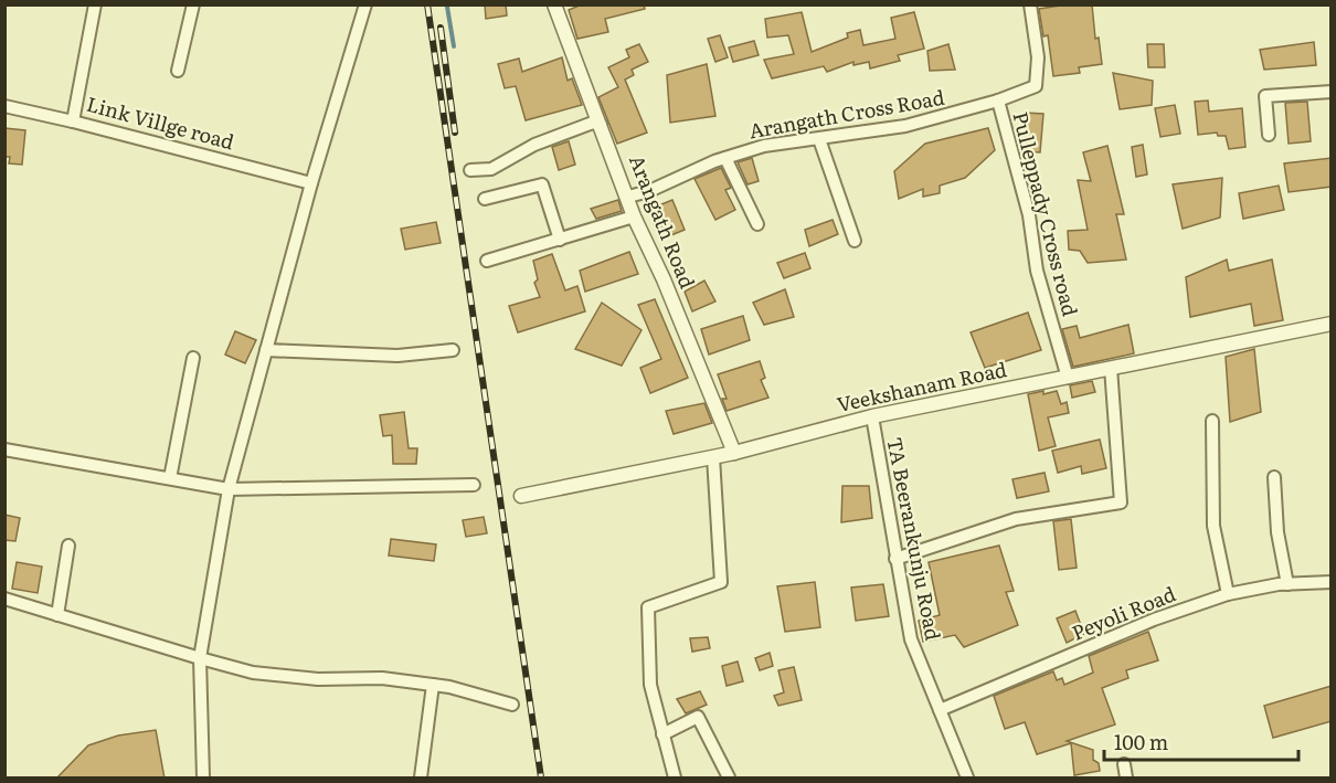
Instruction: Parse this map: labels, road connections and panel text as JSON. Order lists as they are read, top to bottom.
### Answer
{
  "streets": {
    "street": [
      "Arangath Cross Road",
      "Link Villge road",
      "Pulleppady Cross road",
      "Arangath Road",
      "Veekshanam Road",
      "TA Beerankunju Road",
      "Peyoli Road"
    ]
  },
  "crossings": [
    ["Arangath Cross Road", "Pulleppady Cross road"],
    ["Arangath Cross Road", "Arangath Road"],
    ["Pulleppady Cross road", "Veekshanam Road"],
    ["Arangath Road", "Veekshanam Road"],
    ["Veekshanam Road", "TA Beerankunju Road"],
    ["TA Beerankunju Road", "Peyoli Road"]
  ],
  "scale_bar": "100 m"
}
